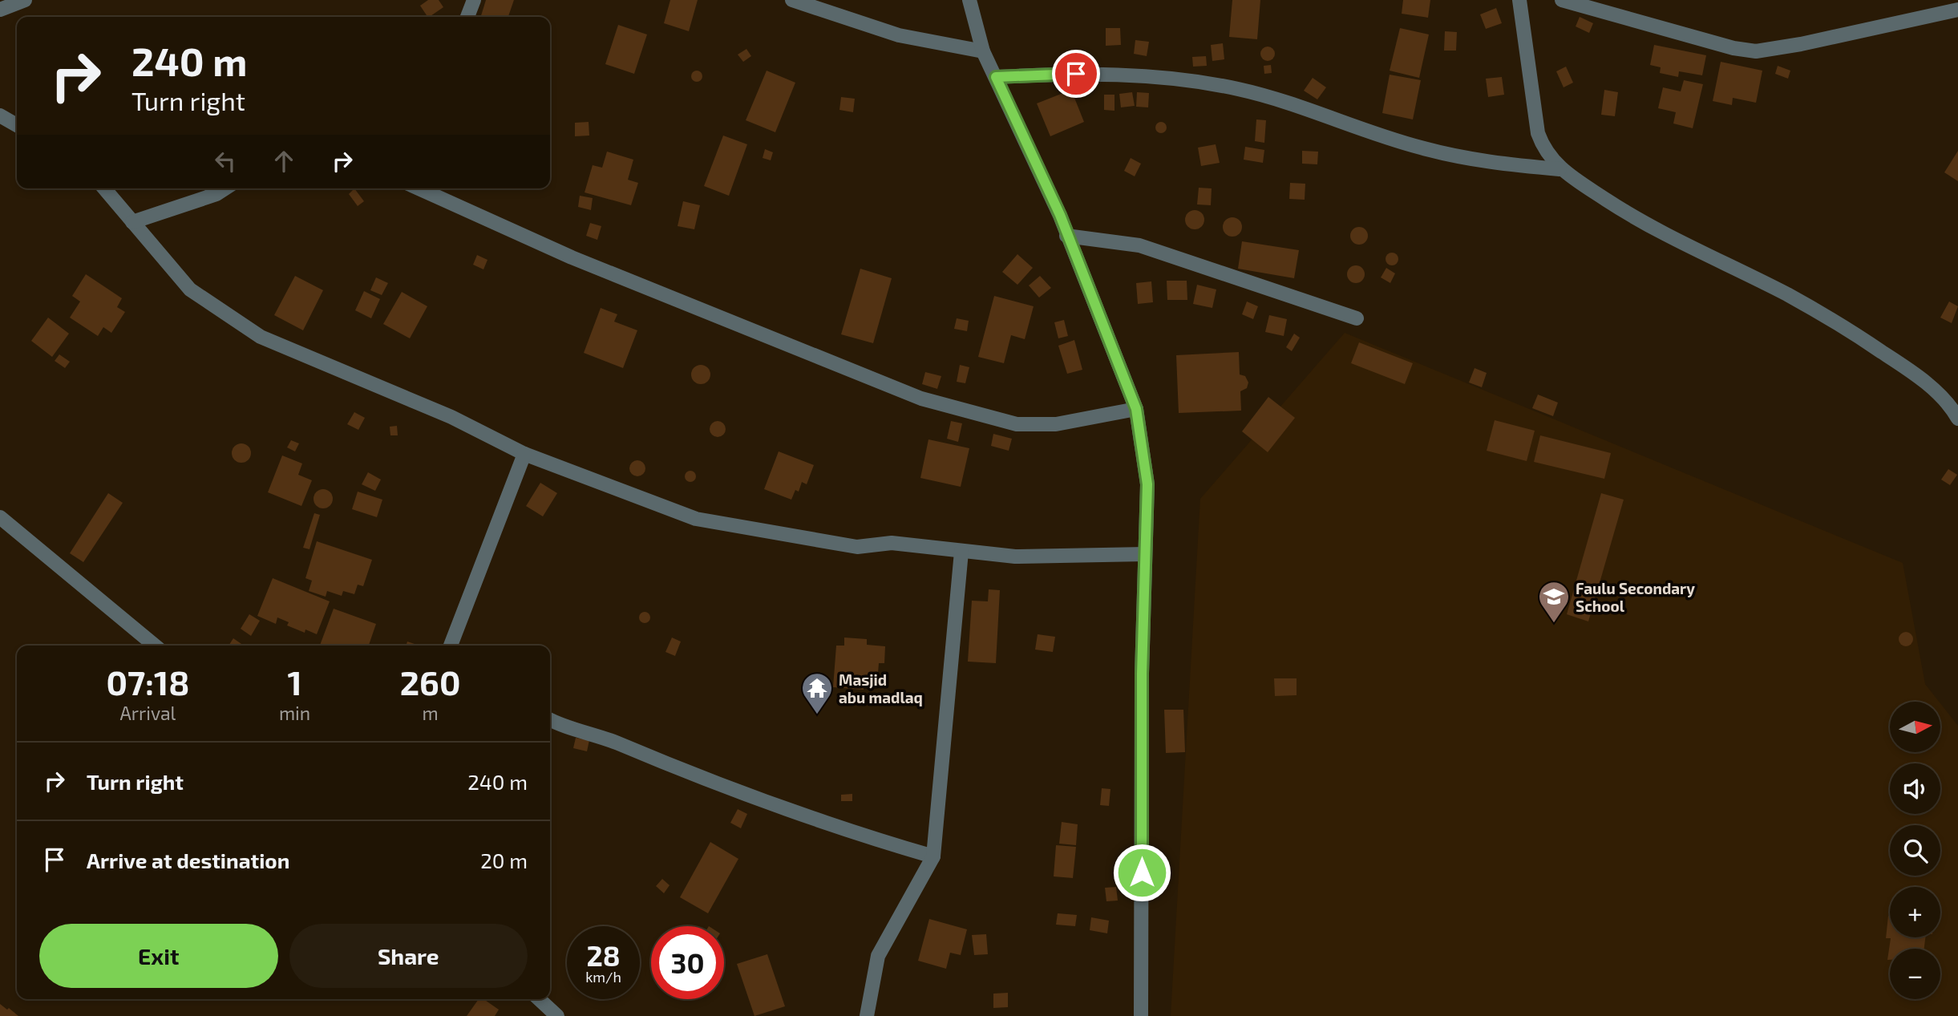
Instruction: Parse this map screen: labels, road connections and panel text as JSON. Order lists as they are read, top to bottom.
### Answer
{
  "places": {
    "school or university": ["Faulu Secondary School"],
    "temple": ["Masjid abu madlaq"]
  },
  "north": "right",
  "page": {
    "turn": ["240 m", "Turn right"],
    "eta": [
      "07:18",
      "Arrival",
      "1",
      "min",
      "260",
      "m"
    ],
    "map_buttons": ["+", "−"],
    "list": [
      {
        "name": "Turn right",
        "value": "240 m"
      },
      {
        "name": "Arrive at destination",
        "value": "20 m"
      }
    ],
    "buttons": ["Exit", "Share"],
    "speed": "28 km/h",
    "limit": "30"
  }
}
